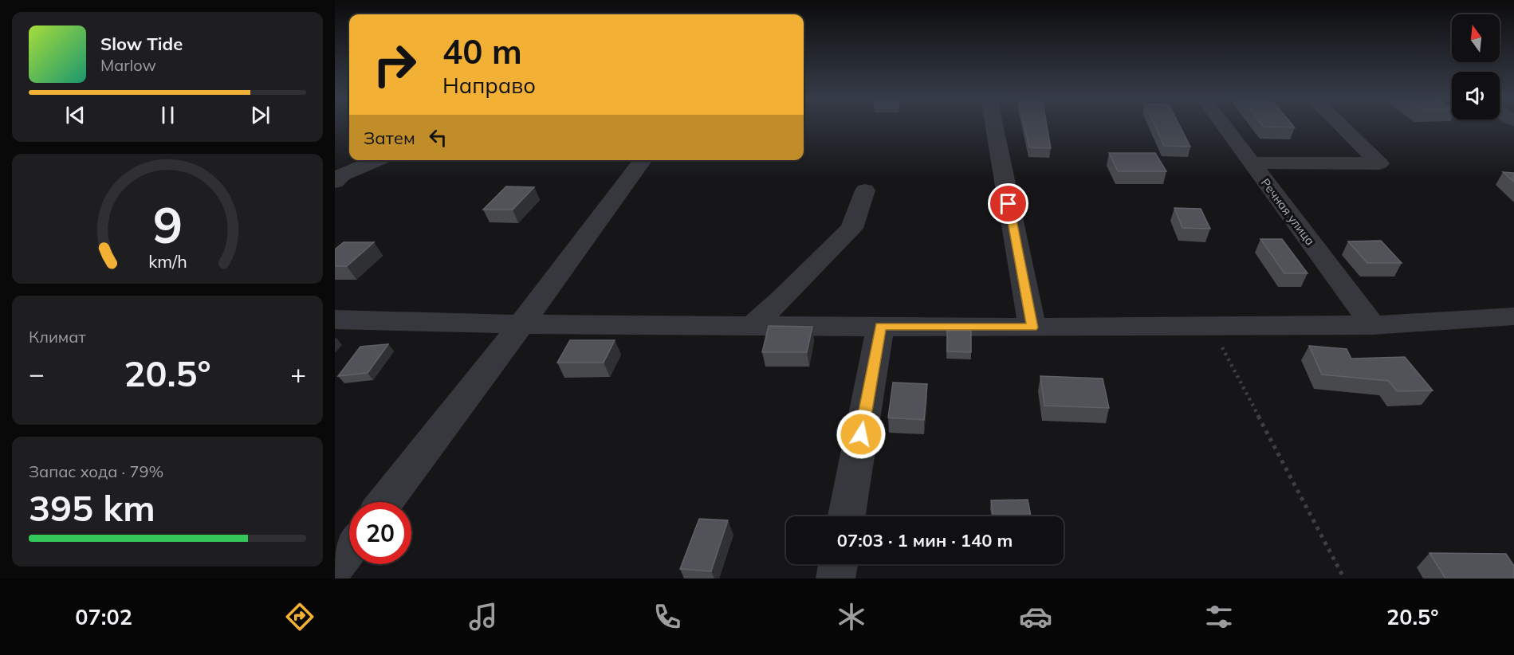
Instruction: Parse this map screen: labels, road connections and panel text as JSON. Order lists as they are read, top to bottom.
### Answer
{
  "streets": {
    "street": ["Речная улица"]
  },
  "north": "top",
  "page": {
    "turn": ["40 m", "Направо"],
    "song": ["Slow Tide", "Marlow"],
    "then": "Затем",
    "tile": [
      "Климат",
      ["Запас хода · 79%", "395 km"]
    ],
    "heat": ["−", "20.5°", "+"],
    "limit": "20",
    "trip": "07:03 · 1 мин · 140 m",
    "tabs": ["07:02", "20.5°"],
    "gauge": ["9", "km/h"]
  }
}
